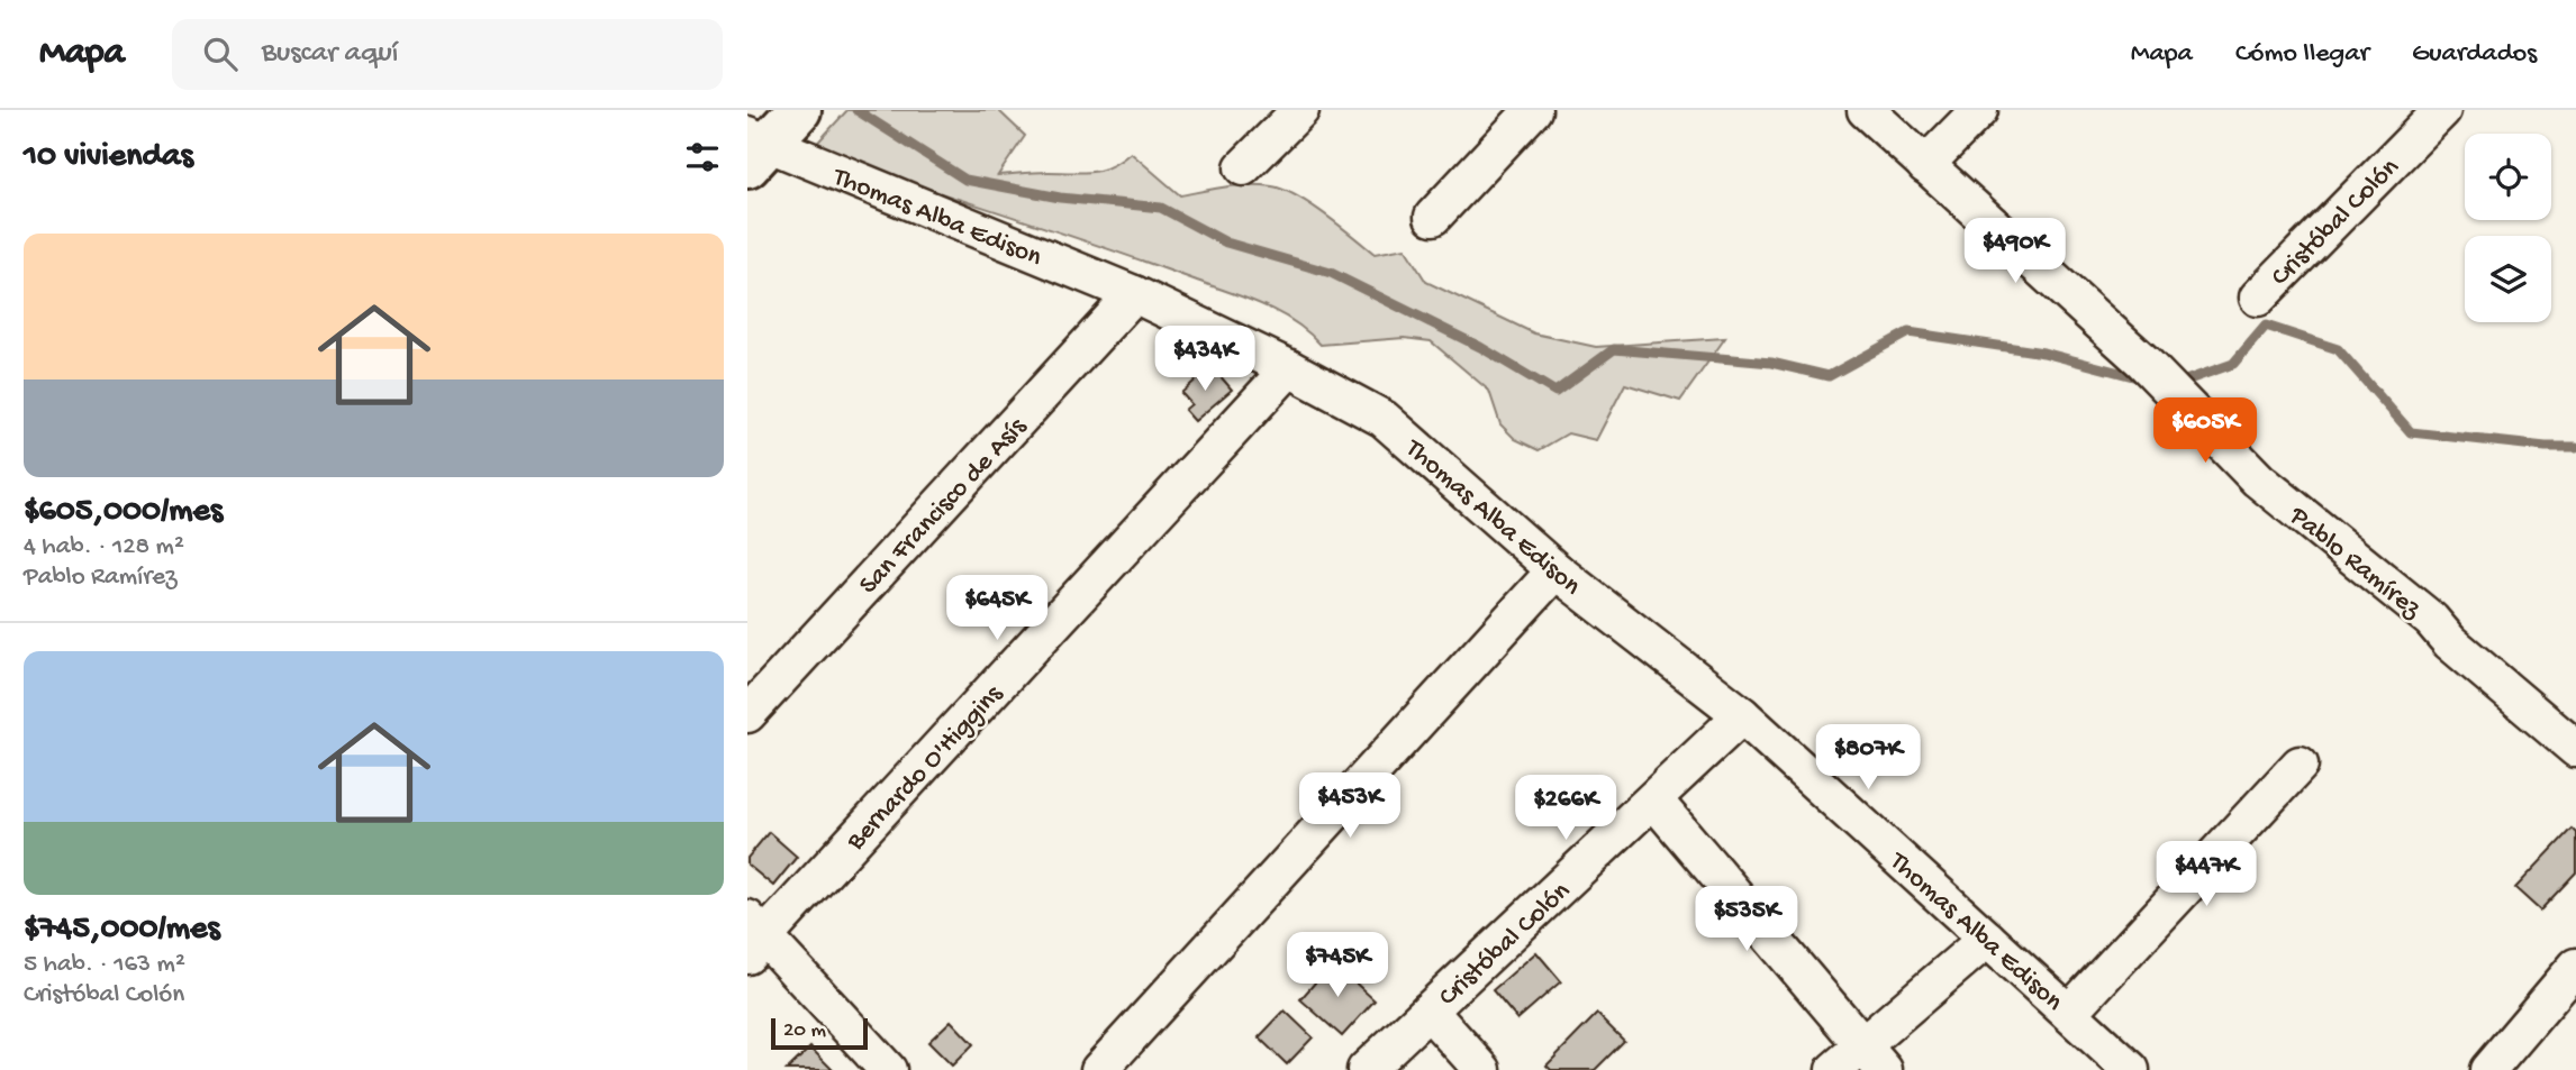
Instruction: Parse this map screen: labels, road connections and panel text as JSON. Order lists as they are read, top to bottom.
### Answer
{
  "streets": {
    "street": [
      "Thomas Alba Edison",
      "Cristóbal Colón",
      "San Francisco de Asís",
      "Pablo Ramírez",
      "Bernardo O'Higgins"
    ]
  },
  "crossings": [
    ["Thomas Alba Edison", "Cristóbal Colón"],
    ["Thomas Alba Edison", "San Francisco de Asís"],
    ["Thomas Alba Edison", "Bernardo O'Higgins"]
  ],
  "scale_bar": "20 m",
  "page": {
    "header": "Mapa",
    "search": "Buscar aquí",
    "nav": ["Mapa", "Cómo llegar", "Guardados"],
    "heading": "10 viviendas",
    "list": [
      {
        "name": "$605,000/mes",
        "note": "4 hab. · 128 m² · Pablo Ramírez"
      },
      {
        "name": "$745,000/mes",
        "note": "5 hab. · 163 m² · Cristóbal Colón"
      }
    ],
    "price": [
      "$490K",
      "$434K",
      "$605K",
      "$645K",
      "$807K",
      "$453K",
      "$266K",
      "$447K",
      "$535K",
      "$745K"
    ],
    "scale": "20 m"
  }
}
